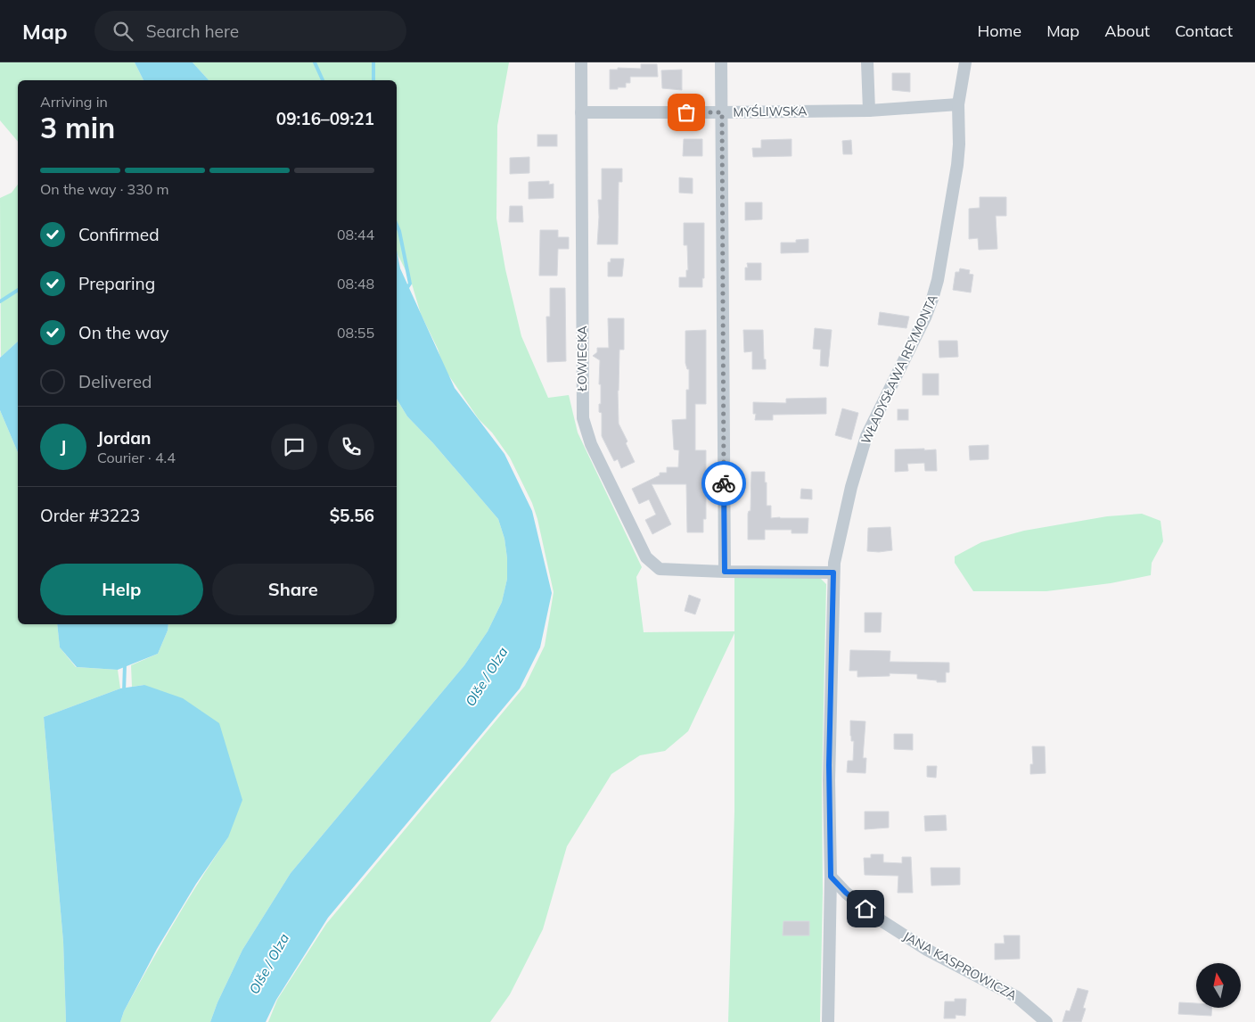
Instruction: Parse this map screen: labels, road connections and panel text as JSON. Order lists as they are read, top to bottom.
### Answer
{
  "streets": {
    "street": [
      "MYŚLIWSKA",
      "ŁOWIECKA",
      "WŁADYSŁAWA REYMONTA",
      "JANA KASPROWICZA"
    ]
  },
  "crossings": [
    ["MYŚLIWSKA", "ŁOWIECKA"],
    ["MYŚLIWSKA", "WŁADYSŁAWA REYMONTA"],
    ["ŁOWIECKA", "WŁADYSŁAWA REYMONTA"],
    ["WŁADYSŁAWA REYMONTA", "JANA KASPROWICZA"]
  ],
  "water": ["Olše / Olza"],
  "north": "top",
  "page": {
    "header": "Map",
    "search": "Search here",
    "nav": [
      "Home",
      "Map",
      "About",
      "Contact"
    ],
    "heading": ["3 min", "Arriving in", "09:16–09:21"],
    "panel": [
      "Jordan",
      "Courier · 4.4",
      "Order #3223",
      "$5.56"
    ],
    "bar": "On the way · 330 m",
    "list": [
      ["Confirmed", "08:44"],
      ["Preparing", "08:48"],
      ["On the way", "08:55"],
      "Delivered"
    ],
    "round": "J",
    "buttons": ["Help", "Share"]
  }
}
